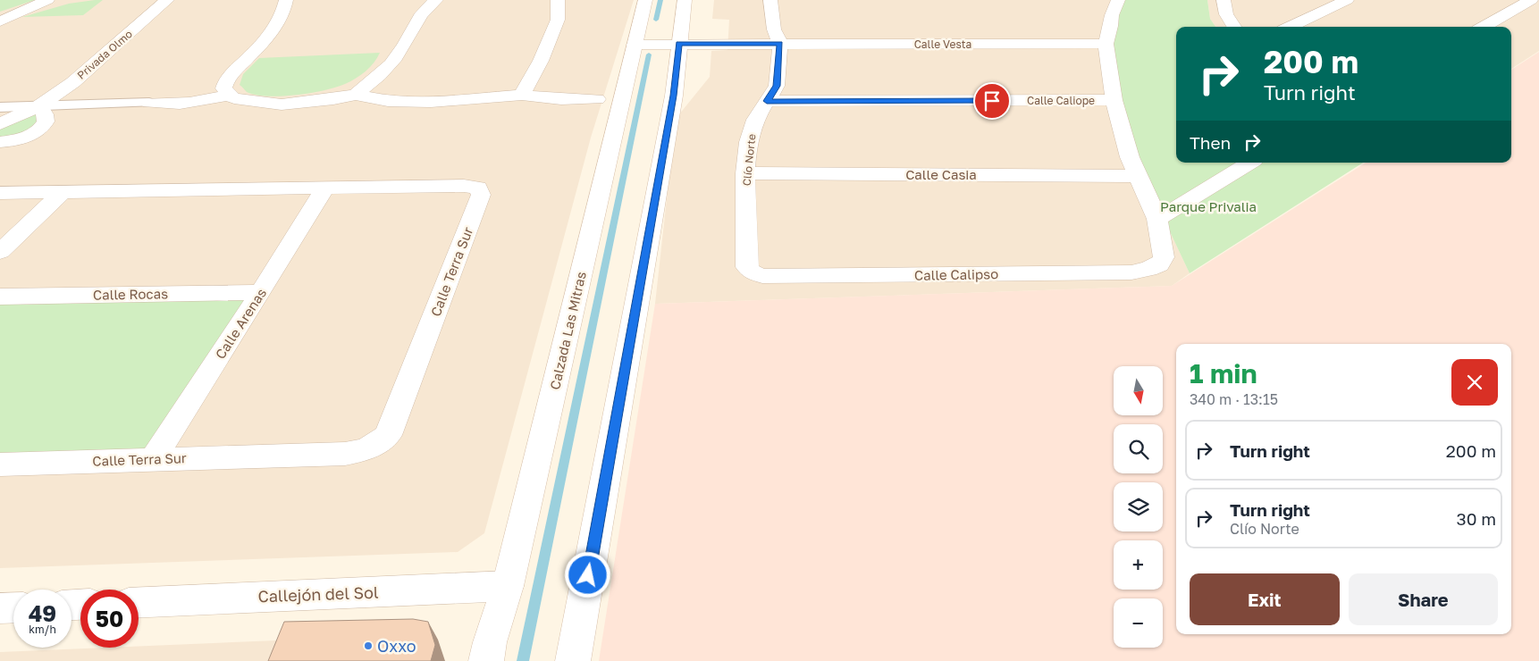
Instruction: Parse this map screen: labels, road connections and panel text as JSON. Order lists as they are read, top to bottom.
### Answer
{
  "streets": {
    "street": [
      "Calle Vesta",
      "Privada Olmo",
      "Calle Caliope",
      "Clío Norte",
      "Calle Casia",
      "Calle Terra Sur",
      "Calle Calipso",
      "Calle Rocas",
      "Calle Arenas",
      "Calzada Las Mitras",
      "Callejón del Sol"
    ]
  },
  "crossings": [
    ["Calle Vesta", "Clío Norte"],
    ["Calle Vesta", "Calzada Las Mitras"],
    ["Calle Caliope", "Clío Norte"],
    ["Clío Norte", "Calle Casia"],
    ["Clío Norte", "Calle Calipso"],
    ["Calle Terra Sur", "Calle Arenas"],
    ["Calle Rocas", "Calle Arenas"],
    ["Calzada Las Mitras", "Callejón del Sol"]
  ],
  "parks": ["Parque Privalia"],
  "places": ["Oxxo"],
  "north": "bottom",
  "page": {
    "turn": ["200 m", "Turn right"],
    "then": "Then",
    "heading": ["1 min", "340 m · 13:15"],
    "map_buttons": ["+", "−"],
    "list": [
      {
        "name": "Turn right",
        "value": "200 m"
      },
      {
        "name": "Turn right",
        "note": "Clío Norte",
        "value": "30 m"
      }
    ],
    "buttons": ["Exit", "Share"],
    "speed": "49 km/h",
    "limit": "50"
  }
}
